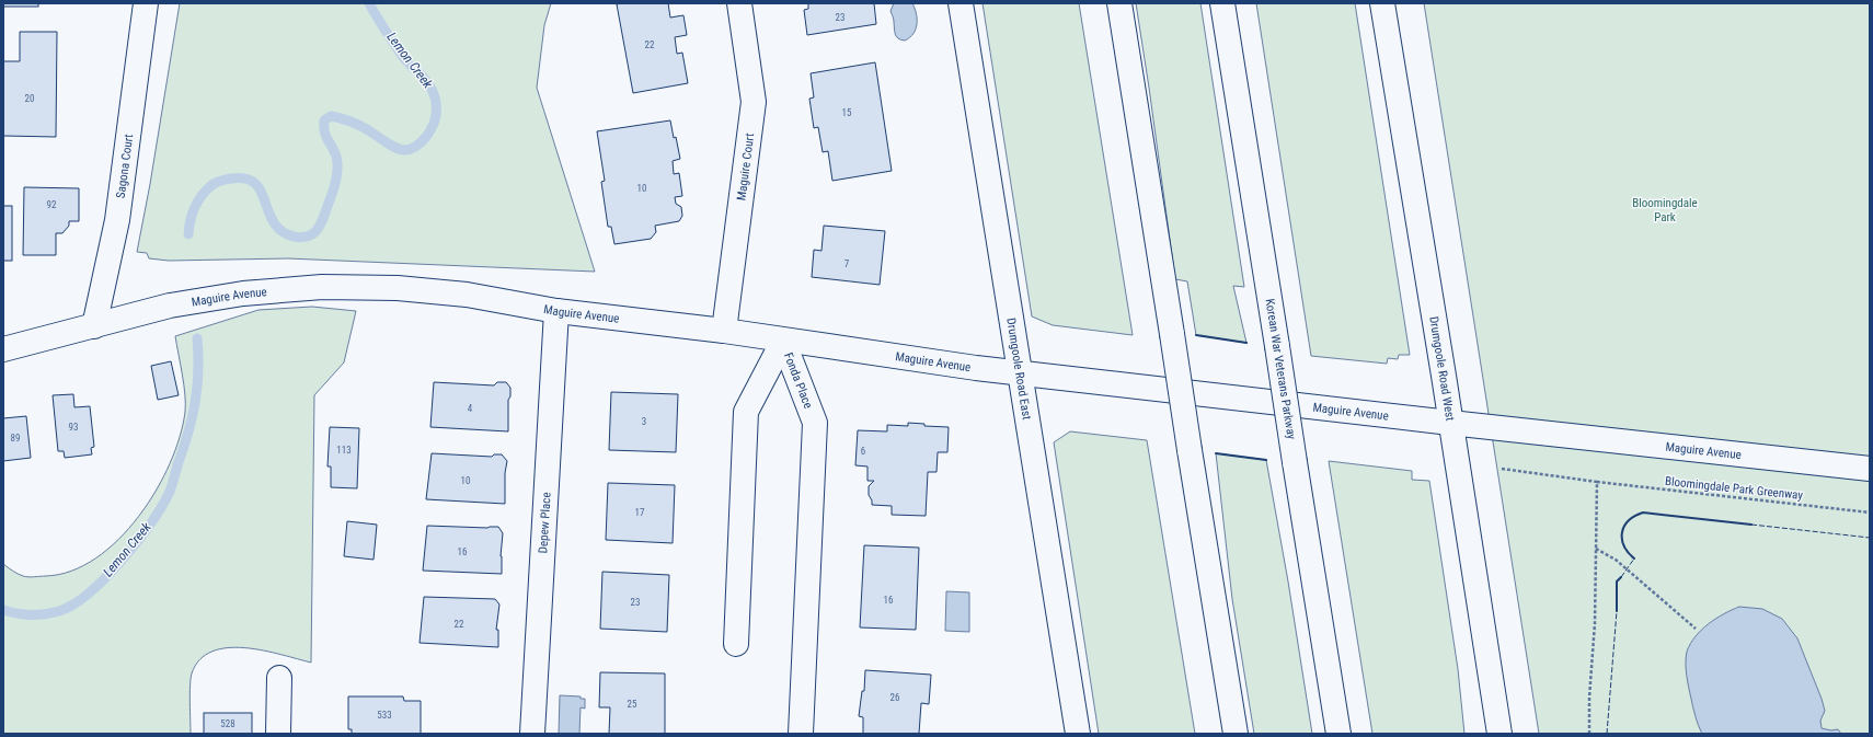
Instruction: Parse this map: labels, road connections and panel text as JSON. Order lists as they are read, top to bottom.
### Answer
{
  "streets": {
    "main road": [
      "Sagona Court",
      "Maguire Court",
      "Maguire Avenue",
      "Drumgoole Road West",
      "Drumgoole Road East",
      "Korean War Veterans Parkway",
      "Fonda Place",
      "Depew Place"
    ],
    "path": ["Bloomingdale Park Greenway"]
  },
  "crossings": [
    ["Sagona Court", "Maguire Avenue"],
    ["Maguire Court", "Maguire Avenue"],
    ["Maguire Avenue", "Drumgoole Road West"],
    ["Maguire Avenue", "Drumgoole Road East"],
    ["Maguire Avenue", "Fonda Place"],
    ["Maguire Avenue", "Depew Place"]
  ],
  "water": ["Lemon Creek"],
  "parks": ["Bloomingdale Park"],
  "house_numbers": [
    "23",
    "22",
    "20",
    "15",
    "10",
    "92",
    "7",
    "4",
    "3",
    "93",
    "89",
    "113",
    "6",
    "10",
    "17",
    "16",
    "16",
    "23",
    "22",
    "26",
    "25",
    "533",
    "528"
  ]
}
